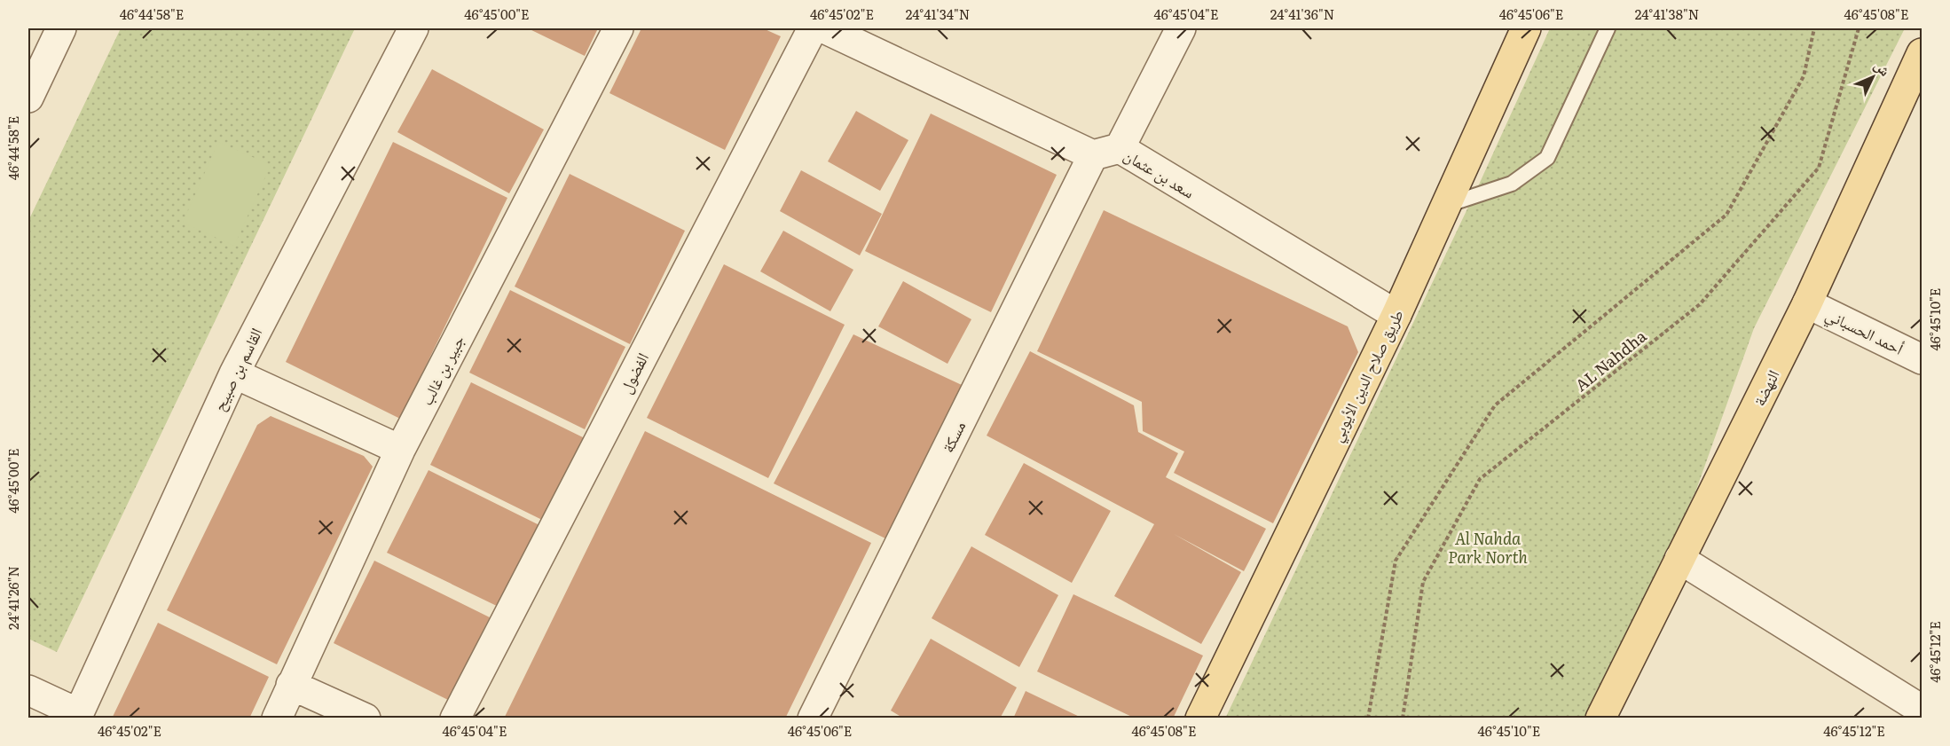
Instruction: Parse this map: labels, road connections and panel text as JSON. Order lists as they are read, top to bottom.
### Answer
{
  "streets": {
    "main road": ["طريق صلاح الدين الأيوبي", "النهضة"],
    "street": [
      "سعد بن عثمان",
      "أحمد الحسباني",
      "القاسم بن صبيح",
      "جبير بن غالب",
      "الفضول",
      "مسكة"
    ],
    "path": ["AL Nahdha"]
  },
  "crossings": [
    ["سعد بن عثمان", "طريق صلاح الدين الأيوبي"],
    ["سعد بن عثمان", "مسكة"],
    ["أحمد الحسباني", "النهضة"]
  ],
  "parks": ["Al Nahda Park North"],
  "north": "top right",
  "coordinates": [
    "46°44'58\"E",
    "46°45'00\"E",
    "46°45'02\"E",
    "24°41'34\"N",
    "46°45'04\"E",
    "24°41'36\"N",
    "46°45'06\"E",
    "24°41'38\"N",
    "46°45'08\"E",
    "46°45'10\"E",
    "24°41'26\"N",
    "46°45'12\"E"
  ]
}
